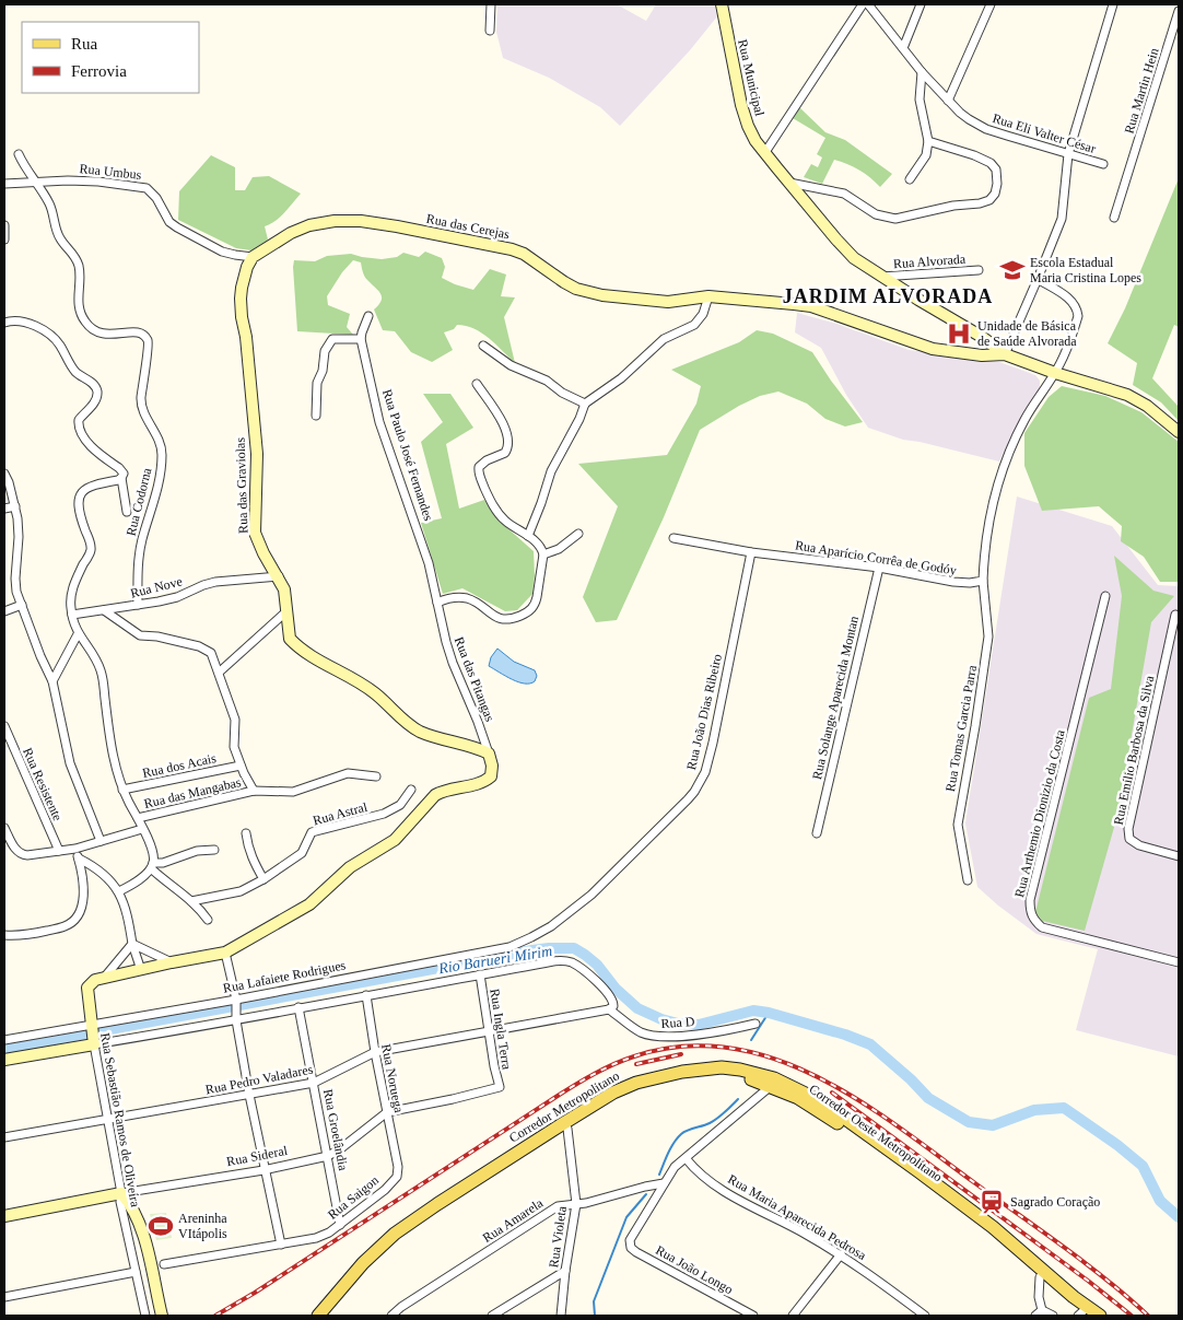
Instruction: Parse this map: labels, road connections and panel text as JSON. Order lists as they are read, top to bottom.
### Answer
{
  "streets": {
    "main road": [
      "Rua Municipal",
      "Rua das Cerejas",
      "Rua das Graviolas",
      "Rua Lafaiete Rodrigues",
      "Corredor Metropolitano",
      "Corredor Oeste Metropolitano",
      "Rua Sideral"
    ],
    "street": [
      "Rua Martin Hein",
      "Rua Eli Valter César",
      "Rua Umbus",
      "Rua Alvorada",
      "Rua Paulo José Fernandes",
      "Rua Codorna",
      "Rua Aparício Corrêa de Godóy",
      "Rua Nove",
      "Rua das Pitangas",
      "Rua Solange Aparecida Montan",
      "Rua João Dias Ribeiro",
      "Rua Tomas Garcia Parra",
      "Rua Emílio Barbosa da Silva",
      "Rua dos Acais",
      "Rua Resistente",
      "Rua das Mangabas",
      "Rua Astral",
      "Rua Arthemio Dionizio da Costa",
      "Rua D",
      "Rua Ingla Terra",
      "Rua Noruega",
      "Rua Pedro Valadares",
      "Rua Sebastião Ramos de Oliveira",
      "Rua Groelândia",
      "Rua Saigon",
      "Rua Maria Aparecida Pedrosa",
      "Rua Amarela",
      "Rua Violeta",
      "Rua João Longo"
    ]
  },
  "crossings": [
    ["Rua Municipal", "Rua das Cerejas"],
    ["Rua Municipal", "Rua Alvorada"],
    ["Rua Umbus", "Rua das Cerejas"],
    ["Rua Umbus", "Rua das Graviolas"],
    ["Rua Umbus", "Rua Codorna"],
    ["Rua das Cerejas", "Rua das Graviolas"],
    ["Rua Paulo José Fernandes", "Rua das Pitangas"],
    ["Rua das Graviolas", "Rua Nove"],
    ["Rua das Graviolas", "Rua das Pitangas"],
    ["Rua Codorna", "Rua Nove"],
    ["Rua Aparício Corrêa de Godóy", "Rua Solange Aparecida Montan"],
    ["Rua Aparício Corrêa de Godóy", "Rua João Dias Ribeiro"],
    ["Rua Aparício Corrêa de Godóy", "Rua Tomas Garcia Parra"],
    ["Rua Nove", "Rua das Mangabas"],
    ["Rua João Dias Ribeiro", "Rua Lafaiete Rodrigues"],
    ["Rua dos Acais", "Rua das Mangabas"],
    ["Rua Lafaiete Rodrigues", "Rua Sebastião Ramos de Oliveira"],
    ["Rua D", "Rua Pedro Valadares"],
    ["Rua Ingla Terra", "Rua Pedro Valadares"],
    ["Rua Ingla Terra", "Rua Sideral"],
    ["Rua Noruega", "Rua Pedro Valadares"],
    ["Rua Noruega", "Rua Sideral"],
    ["Rua Noruega", "Rua Saigon"],
    ["Rua Pedro Valadares", "Rua Sebastião Ramos de Oliveira"],
    ["Rua Pedro Valadares", "Rua Groelândia"],
    ["Corredor Metropolitano", "Corredor Oeste Metropolitano"],
    ["Rua Sebastião Ramos de Oliveira", "Rua Sideral"],
    ["Rua Groelândia", "Rua Sideral"],
    ["Rua Groelândia", "Rua Saigon"],
    ["Corredor Oeste Metropolitano", "Rua Violeta"],
    ["Rua Amarela", "Rua Violeta"],
    ["Rua Amarela", "Rua João Longo"]
  ],
  "districts": ["JARDIM ALVORADA"],
  "water": ["Rio Barueri Mirim"],
  "places": {
    "school or university": ["Escola Estadual Maria Cristina Lopes"],
    "hospital": ["Unidade de Básica de Saúde Alvorada"],
    "station": ["Sagrado Coração"],
    "sports": ["Areninha VItápolis"]
  },
  "legend": ["Rua", "Ferrovia"]
}
